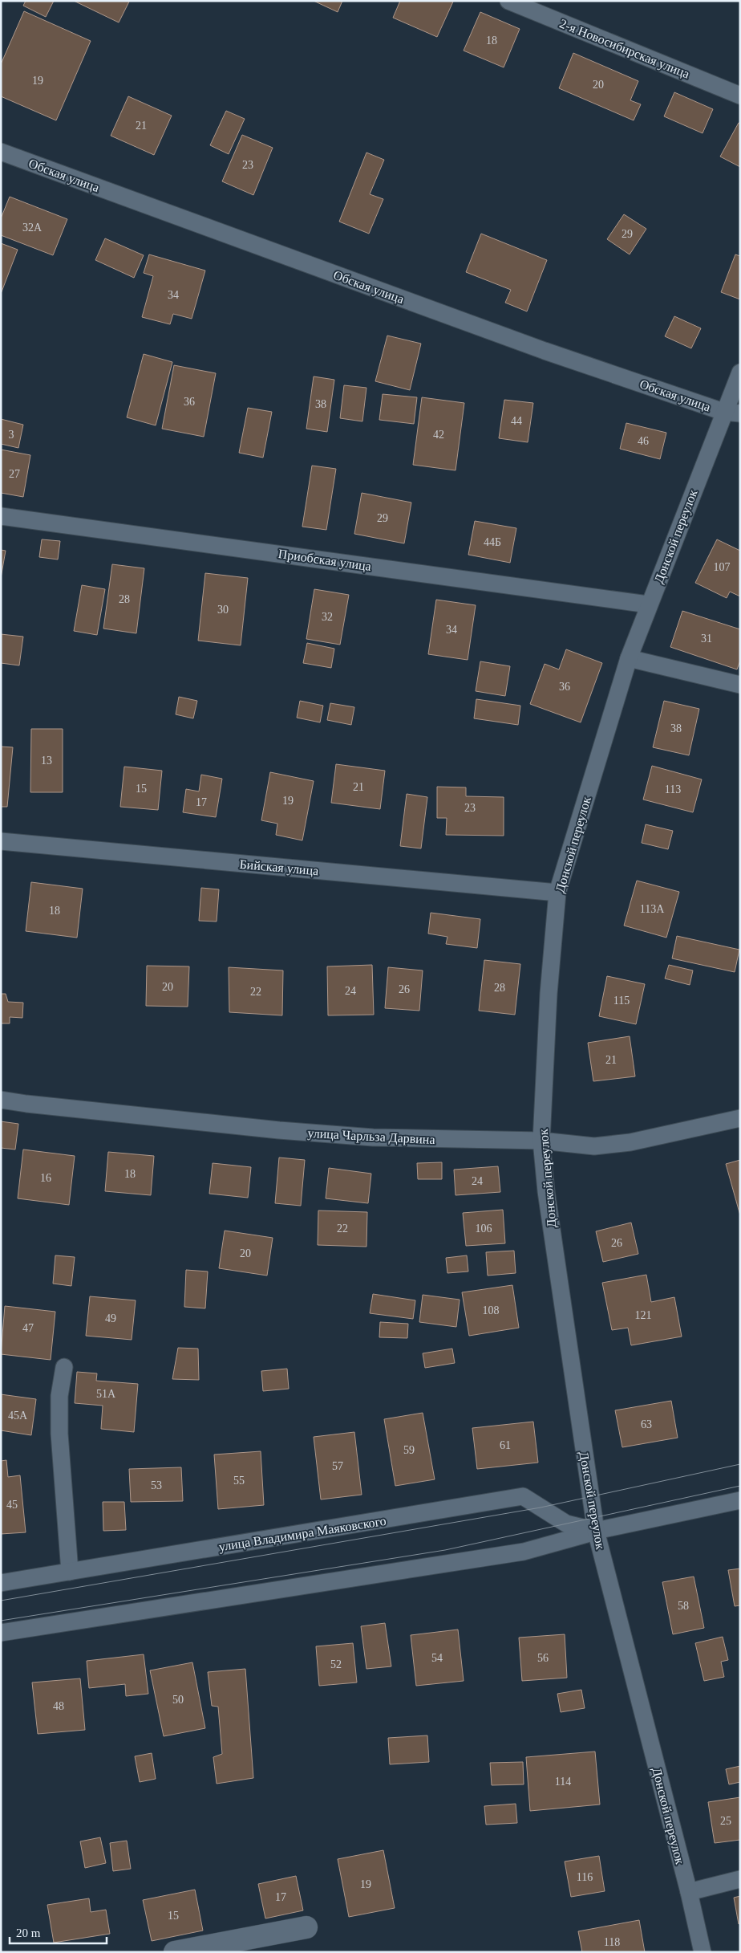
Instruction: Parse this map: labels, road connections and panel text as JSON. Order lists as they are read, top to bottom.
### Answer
{
  "streets": {
    "lane": [
      "2-я Новосибирская улица",
      "Обская улица",
      "Донской переулок",
      "Приобская улица",
      "Бийская улица",
      "улица Чарльза Дарвина",
      "улица Владимира Маяковского"
    ]
  },
  "crossings": [
    ["Обская улица", "Донской переулок"],
    ["Донской переулок", "Приобская улица"],
    ["Донской переулок", "Бийская улица"],
    ["Донской переулок", "улица Чарльза Дарвина"],
    ["Донской переулок", "улица Владимира Маяковского"]
  ],
  "house_numbers": [
    "18",
    "19",
    "20",
    "21",
    "23",
    "32А",
    "29",
    "34",
    "36",
    "38",
    "44",
    "3",
    "42",
    "46",
    "27",
    "29",
    "44Б",
    "107",
    "28",
    "30",
    "32",
    "34",
    "31",
    "36",
    "38",
    "13",
    "21",
    "15",
    "113",
    "19",
    "17",
    "23",
    "113А",
    "18",
    "20",
    "28",
    "26",
    "24",
    "22",
    "115",
    "21",
    "18",
    "16",
    "24",
    "22",
    "106",
    "26",
    "20",
    "108",
    "121",
    "49",
    "47",
    "51А",
    "45А",
    "63",
    "61",
    "59",
    "57",
    "55",
    "53",
    "45",
    "58",
    "54",
    "56",
    "52",
    "50",
    "48",
    "114",
    "25",
    "116",
    "19",
    "17",
    "15",
    "118"
  ],
  "scale_bar": "20 m"
}
